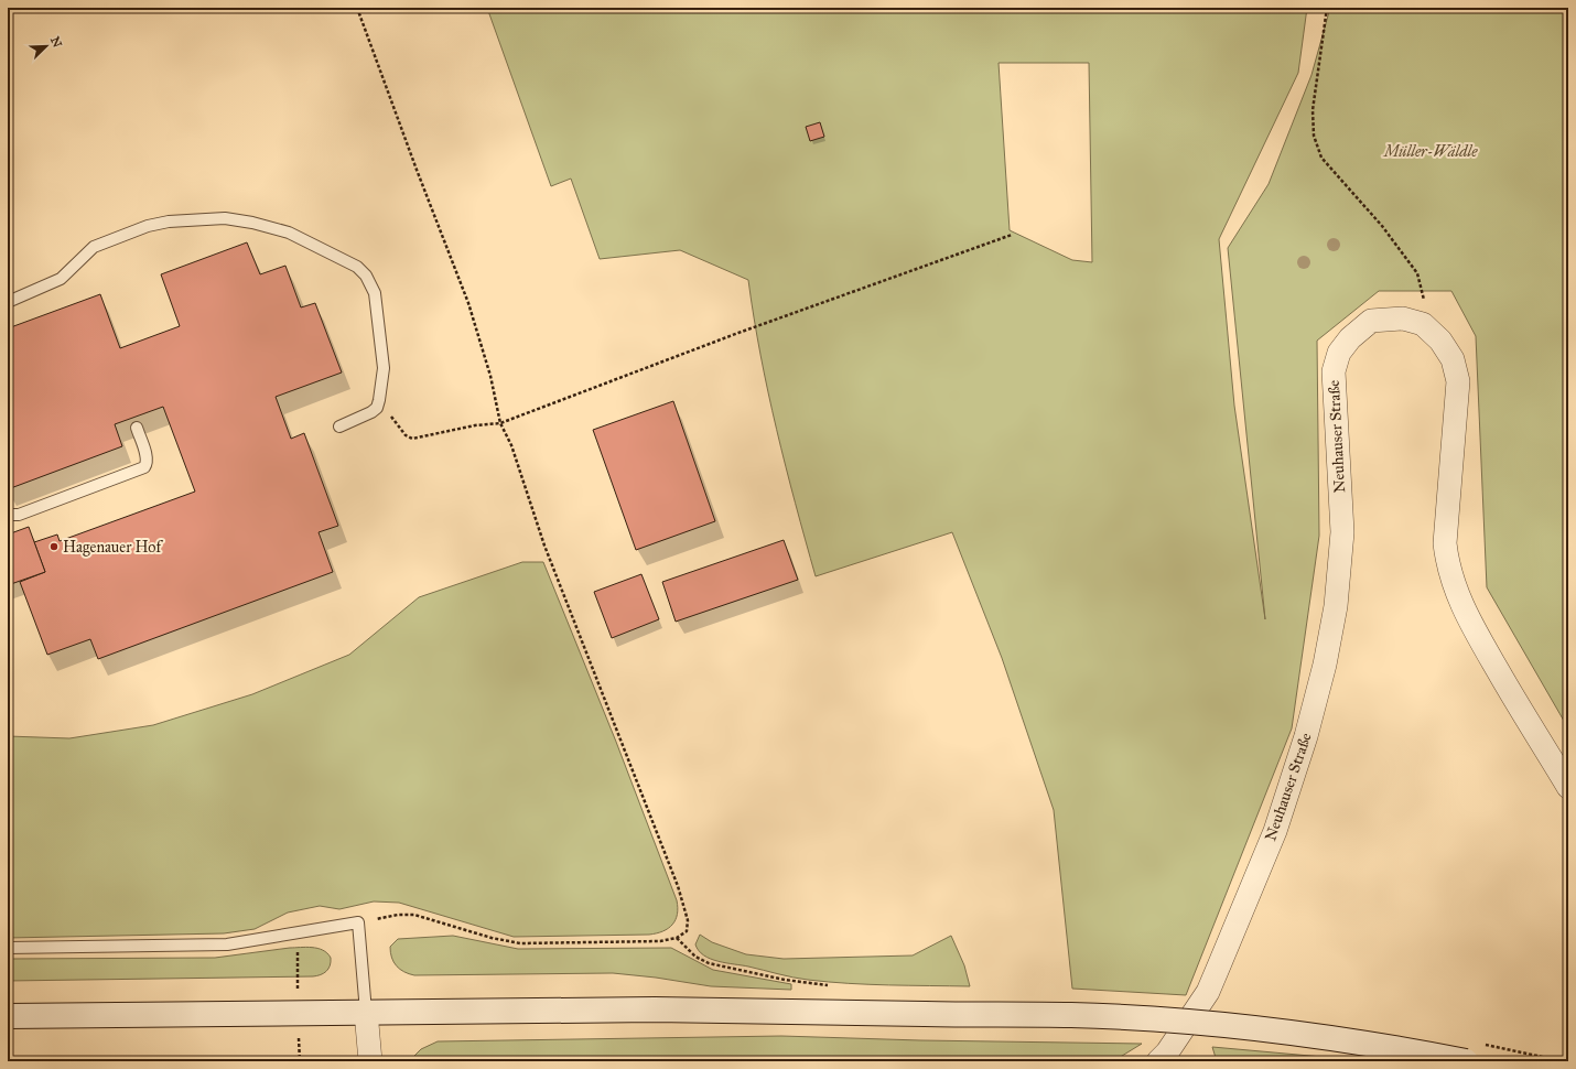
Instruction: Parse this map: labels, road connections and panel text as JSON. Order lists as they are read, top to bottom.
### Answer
{
  "streets": {
    "street": ["Neuhauser Straße"]
  },
  "parks": ["Müller-Wäldle"],
  "places": ["Hagenauer Hof"],
  "north": "top right"
}
